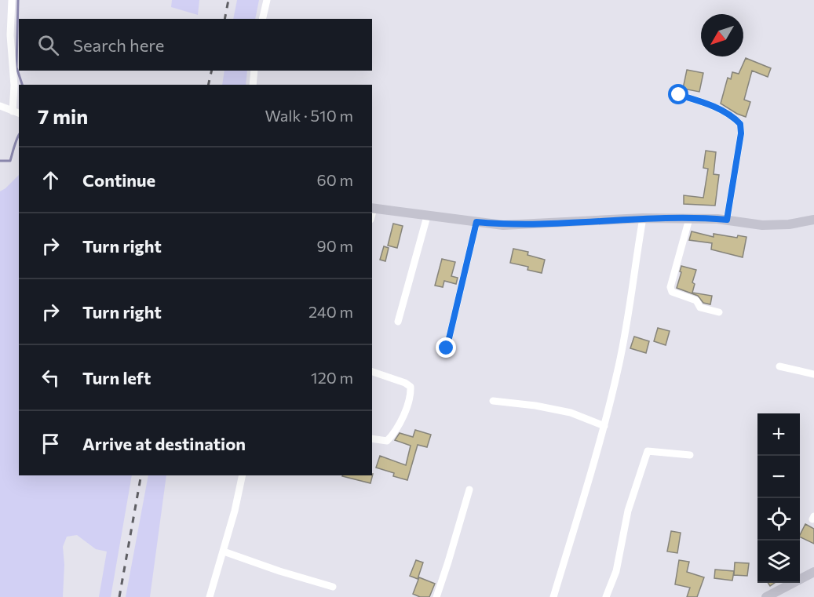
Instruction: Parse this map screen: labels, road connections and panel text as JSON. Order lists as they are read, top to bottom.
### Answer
{
  "north": "bottom left",
  "page": {
    "search": "Search here",
    "heading": ["7 min", "Walk · 510 m"],
    "list": [
      ["Continue", "60 m"],
      ["Turn right", "90 m"],
      ["Turn right", "240 m"],
      ["Turn left", "120 m"],
      "Arrive at destination"
    ],
    "map_buttons": ["+", "−"]
  }
}
